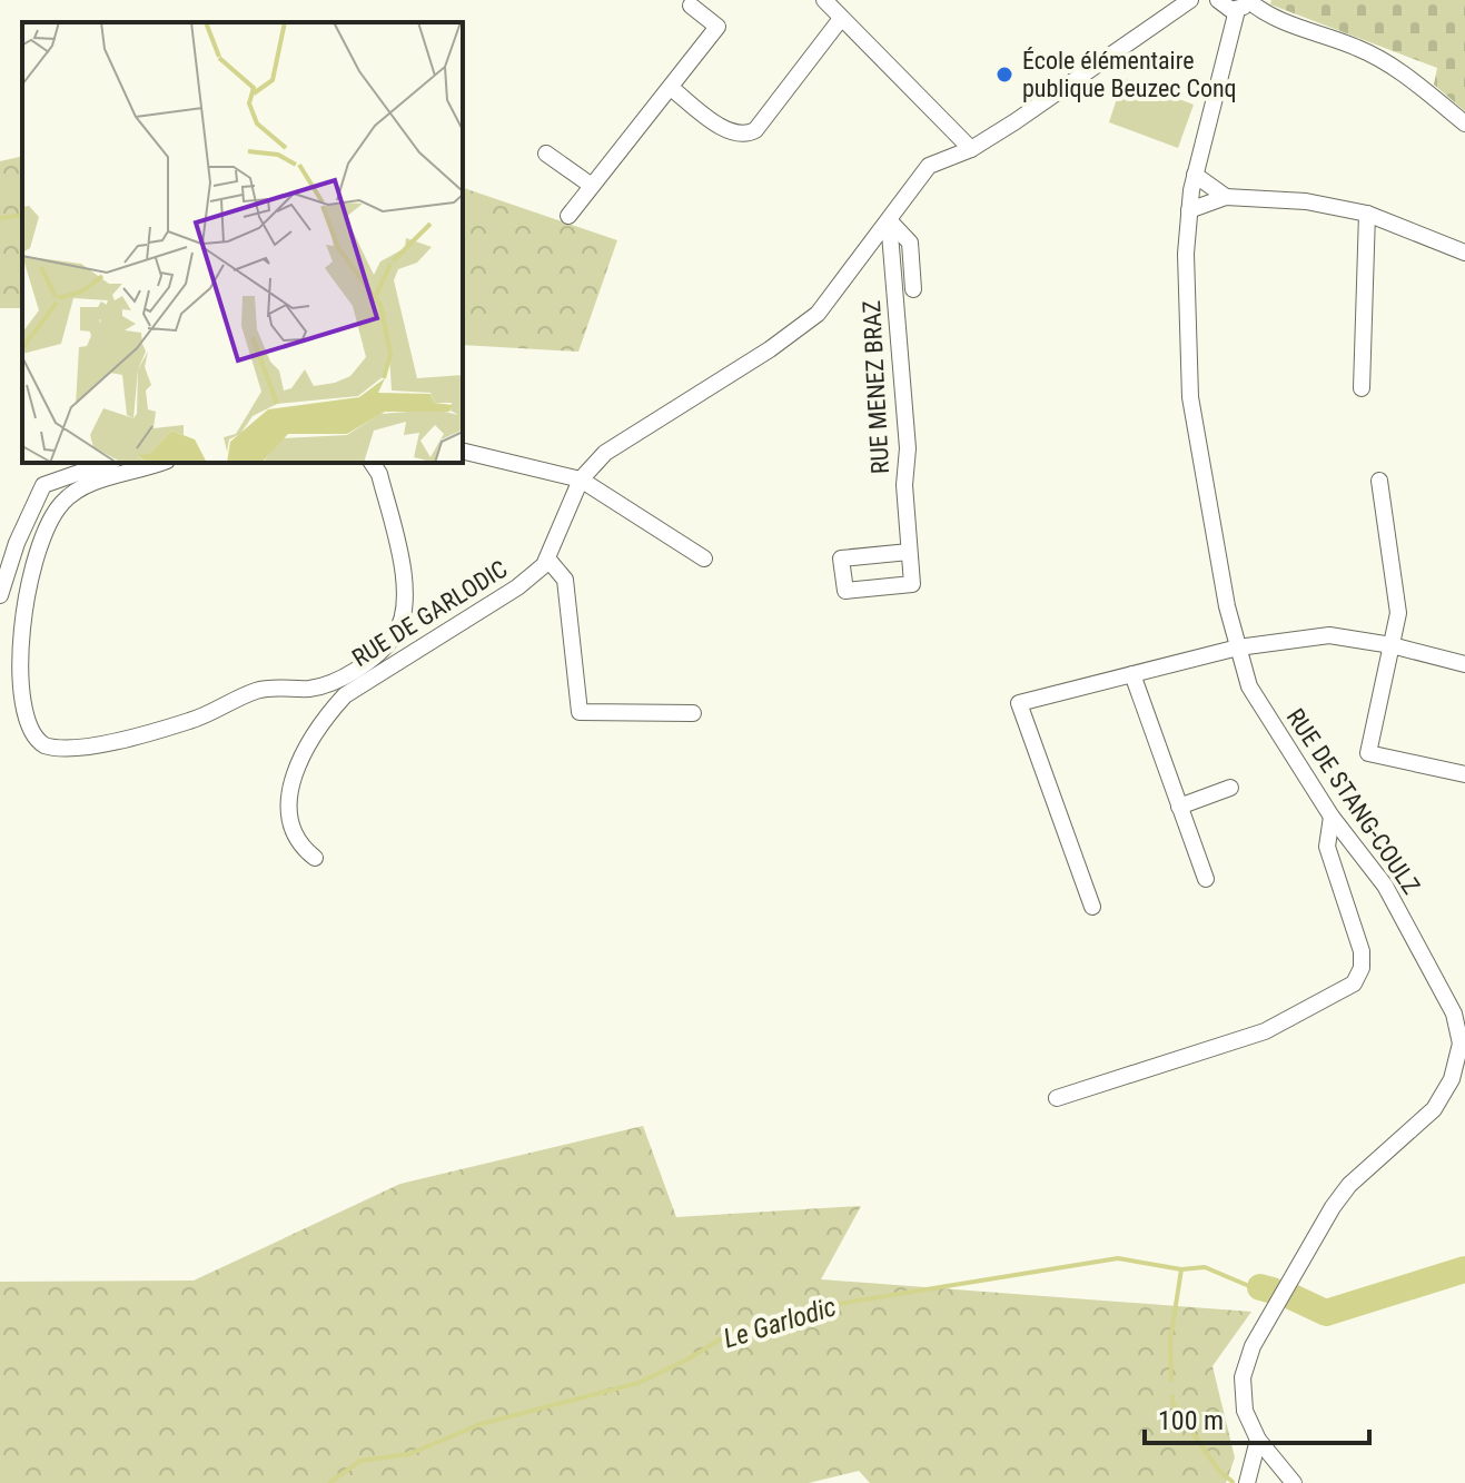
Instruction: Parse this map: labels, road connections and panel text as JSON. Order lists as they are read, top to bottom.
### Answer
{
  "streets": {
    "street": ["RUE MENEZ BRAZ", "RUE DE GARLODIC", "RUE DE STANG-COULZ"]
  },
  "crossings": [
    ["RUE MENEZ BRAZ", "RUE DE GARLODIC"]
  ],
  "water": ["Le Garlodic"],
  "places": ["École élémentaire publique Beuzec Conq"],
  "scale_bar": "100 m"
}
